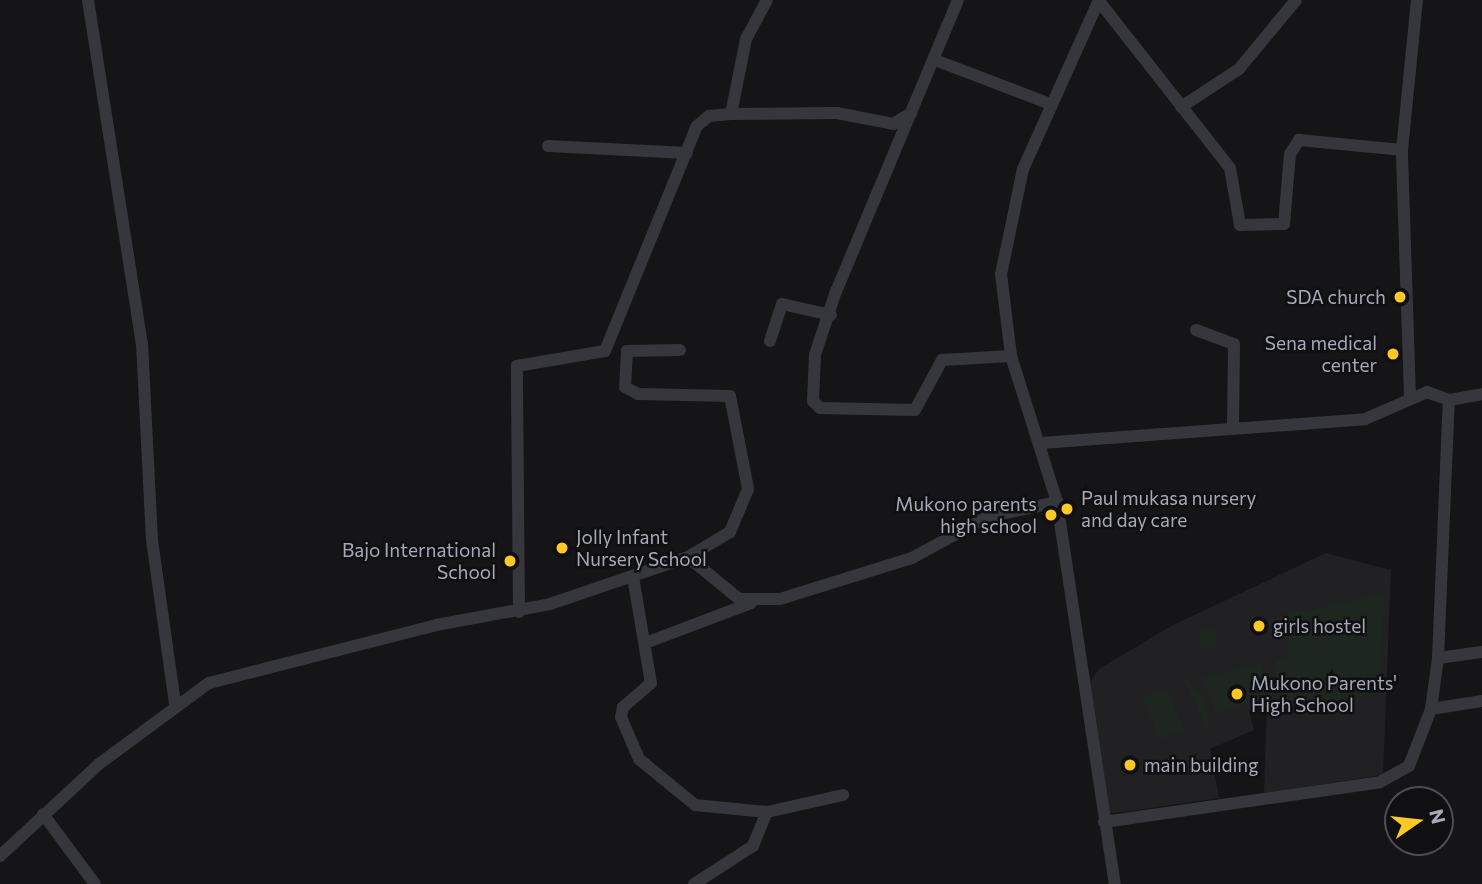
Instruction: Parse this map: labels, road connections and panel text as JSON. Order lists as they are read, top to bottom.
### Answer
{
  "places": [
    "SDA church",
    "Sena medical center",
    "Paul mukasa nursery and day care",
    "Mukono parents high school",
    "Jolly Infant Nursery School",
    "Bajo International School",
    "girls hostel",
    "Mukono Parents' High School",
    "main building"
  ],
  "north": "right"
}
